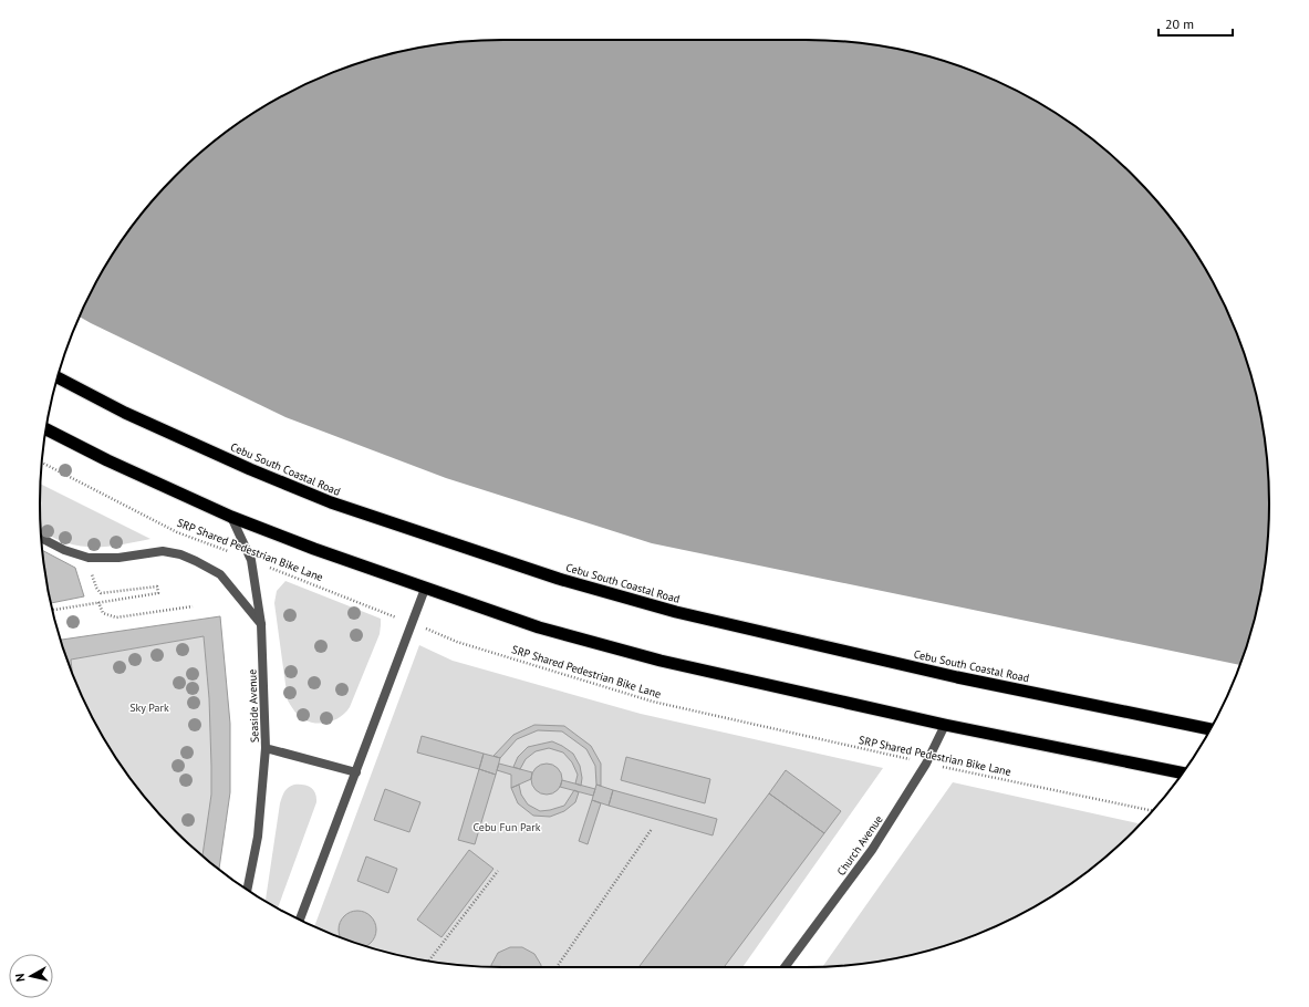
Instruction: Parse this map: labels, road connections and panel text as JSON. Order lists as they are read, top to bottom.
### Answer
{
  "streets": {
    "highway": ["Cebu South Coastal Road"],
    "street": ["Seaside Avenue", "Church Avenue"],
    "path": ["SRP Shared Pedestrian Bike Lane"]
  },
  "crossings": [
    ["SRP Shared Pedestrian Bike Lane", "Seaside Avenue"],
    ["SRP Shared Pedestrian Bike Lane", "Church Avenue"]
  ],
  "parks": ["Sky Park", "Cebu Fun Park"],
  "scale_bar": "20 m",
  "north": "left"
}
